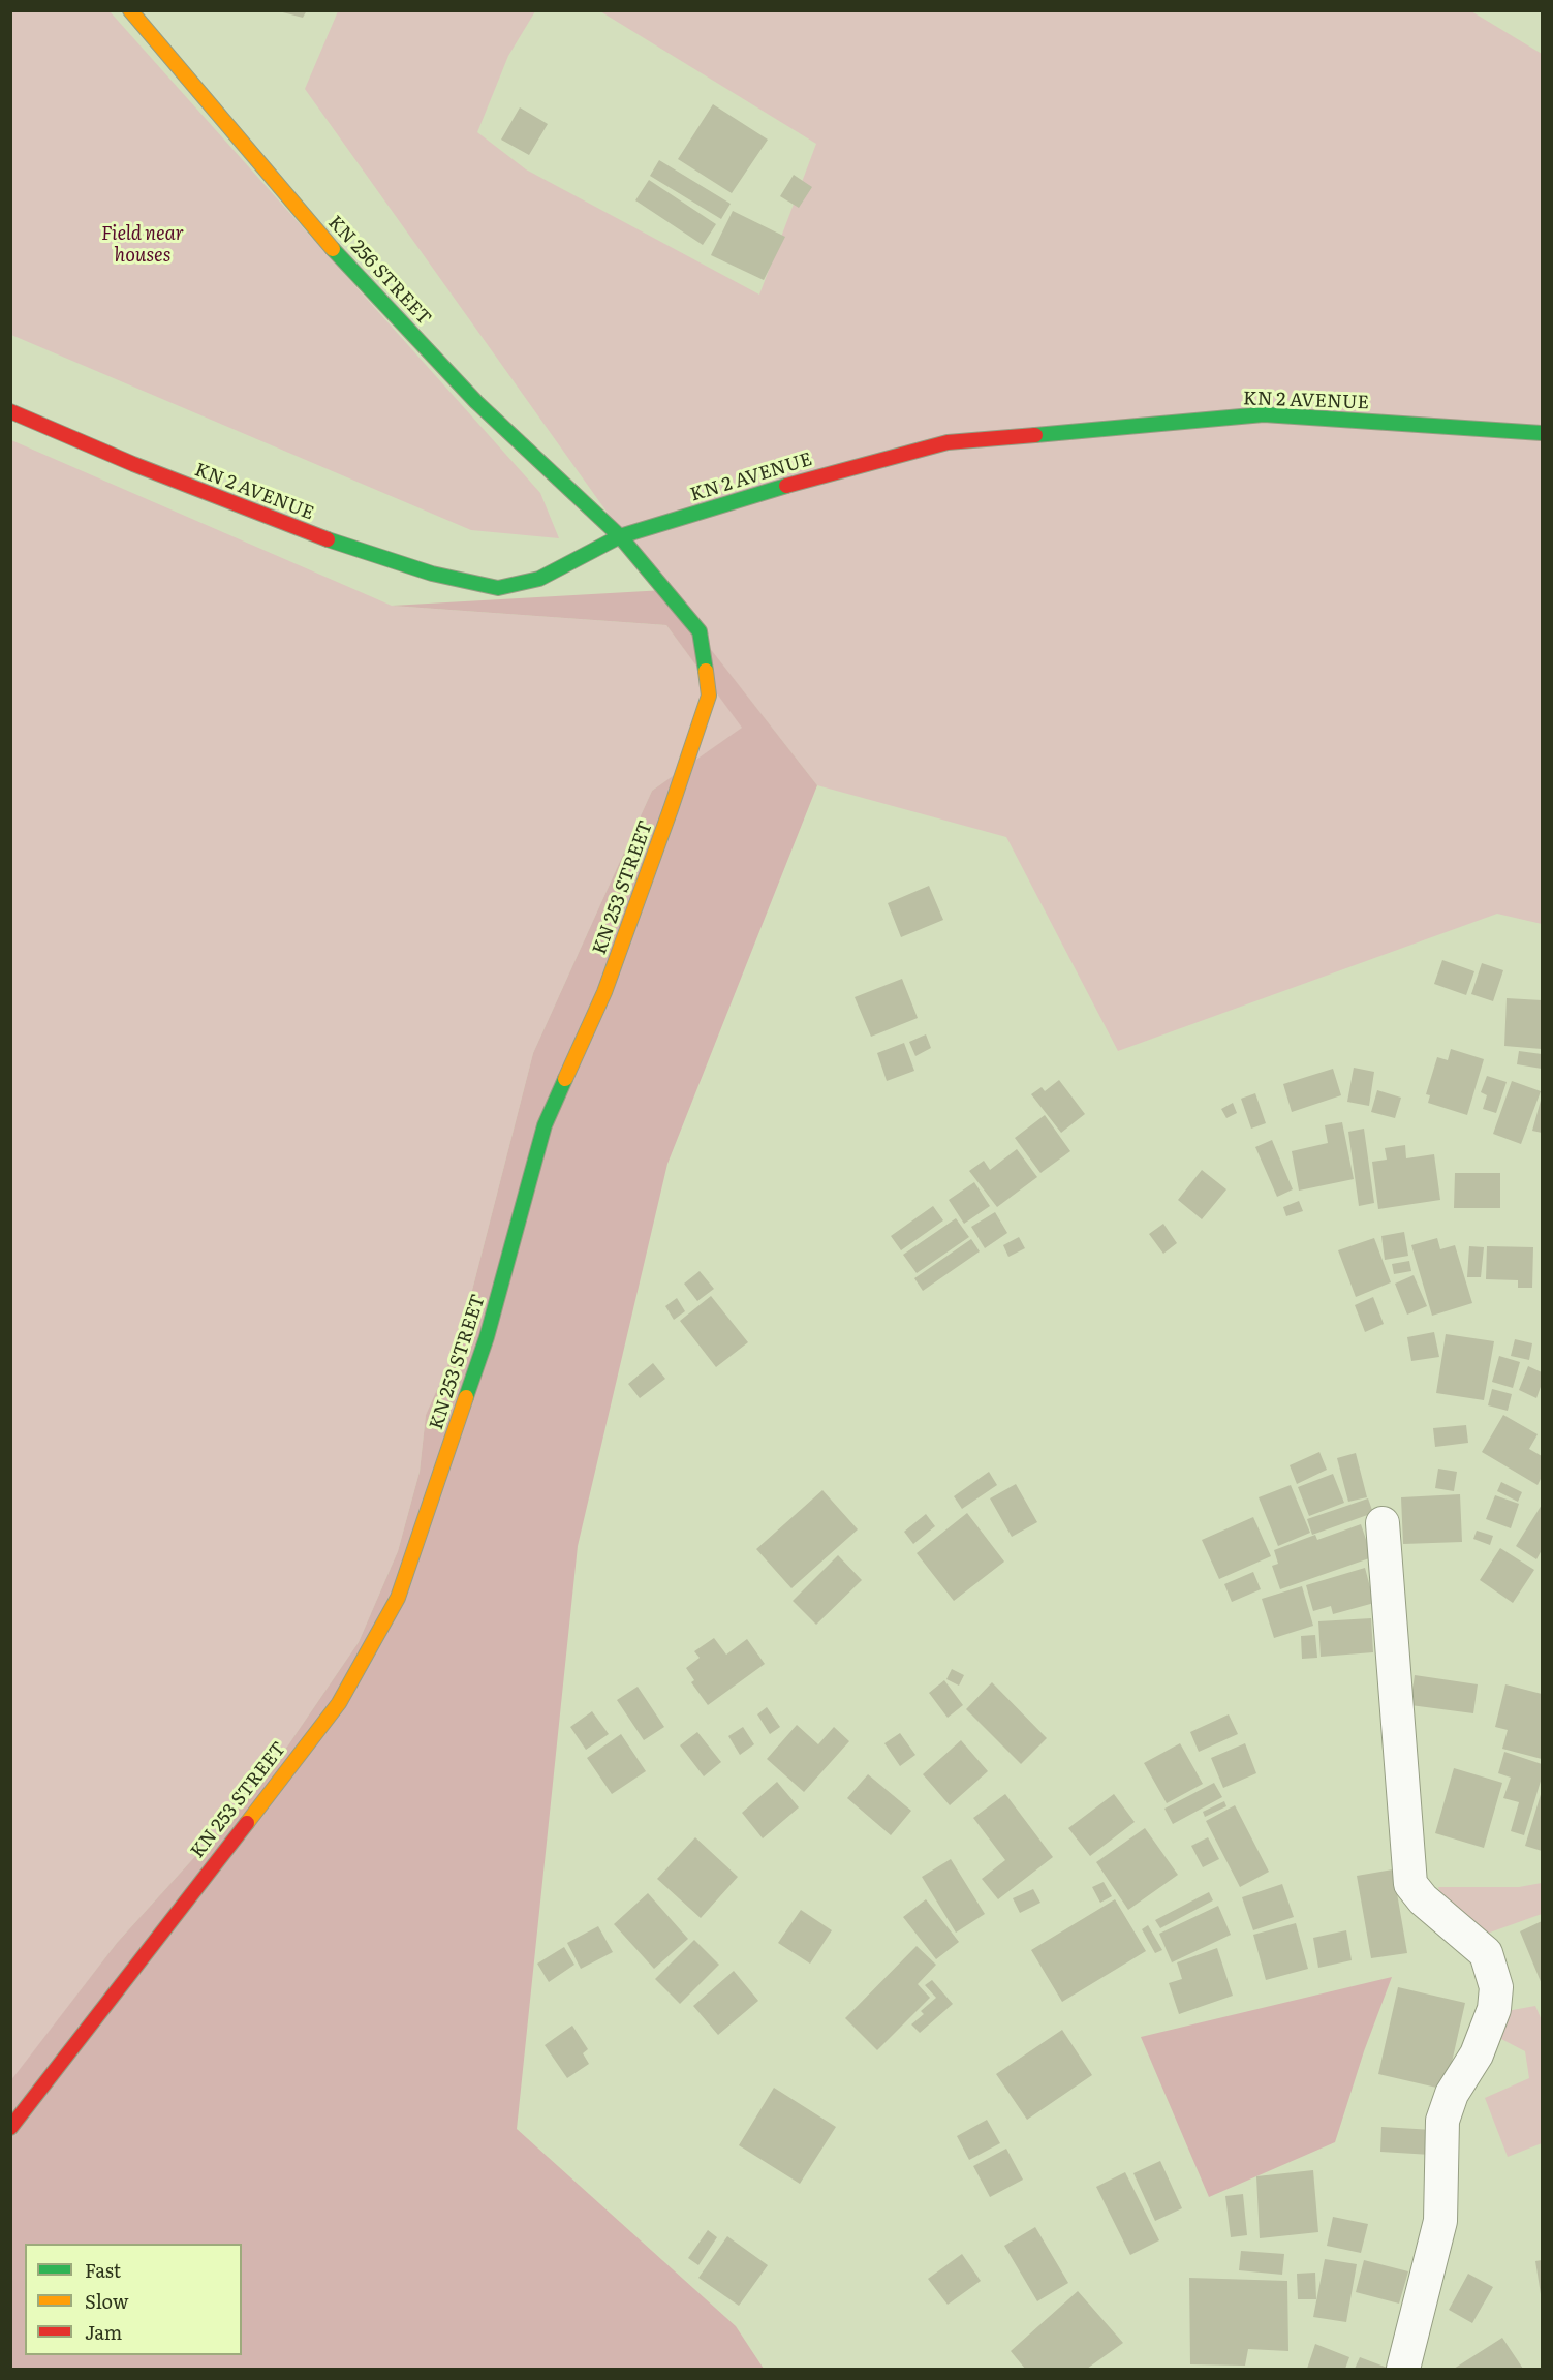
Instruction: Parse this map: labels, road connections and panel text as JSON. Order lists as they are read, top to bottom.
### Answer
{
  "streets": {
    "street": ["KN 256 STREET", "KN 2 AVENUE", "KN 253 STREET"]
  },
  "crossings": [
    ["KN 256 STREET", "KN 2 AVENUE"],
    ["KN 256 STREET", "KN 253 STREET"],
    ["KN 2 AVENUE", "KN 253 STREET"]
  ],
  "parks": ["Field near houses"],
  "legend": ["Fast", "Slow", "Jam"]
}
